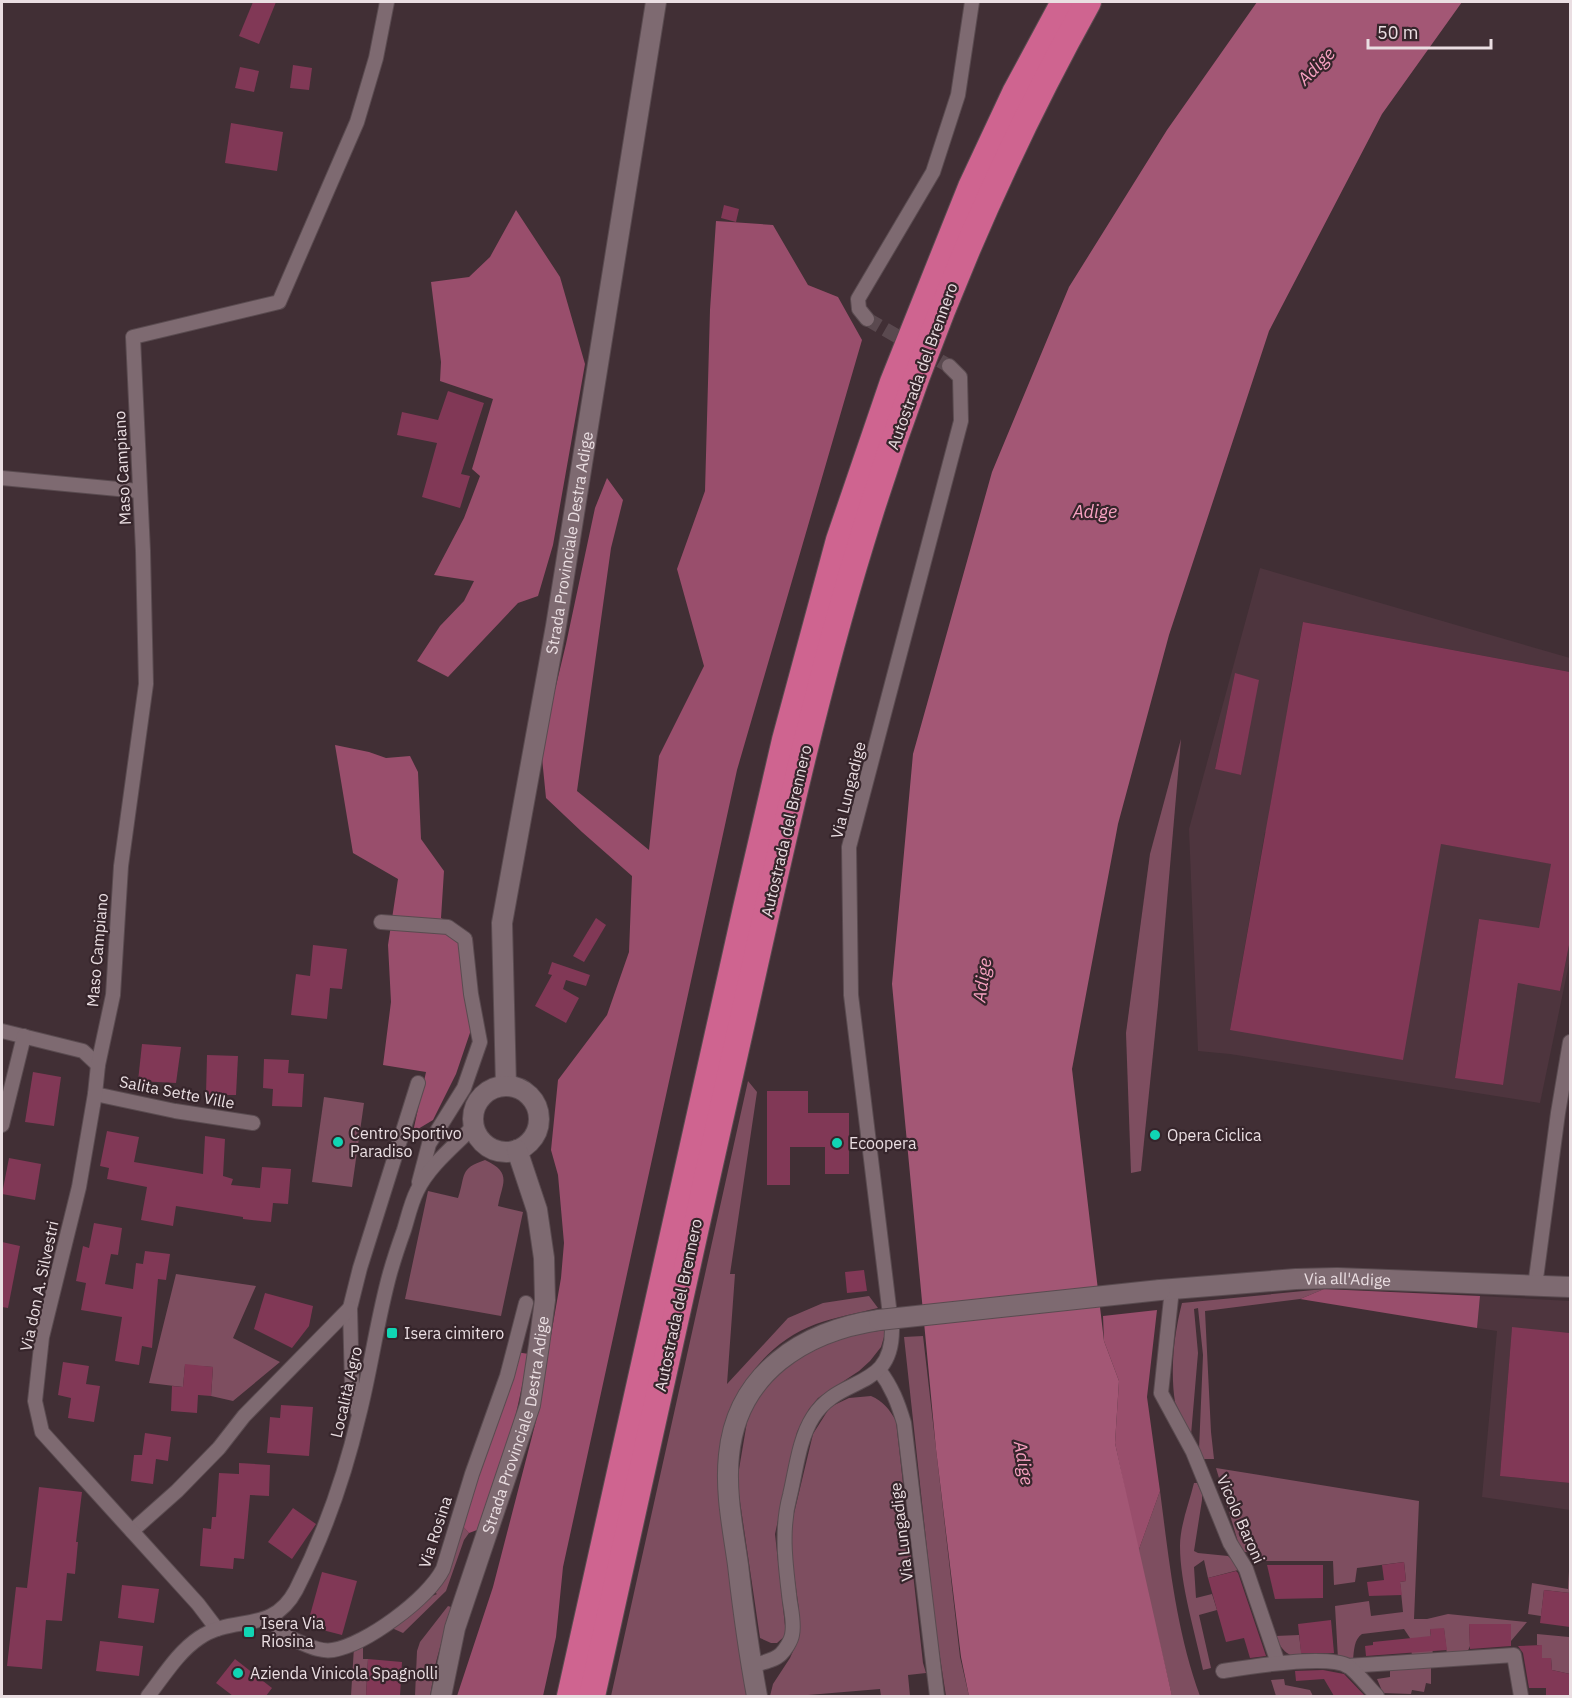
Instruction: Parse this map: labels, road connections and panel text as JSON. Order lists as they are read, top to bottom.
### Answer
{
  "streets": {
    "highway": ["Autostrada del Brennero"],
    "main road": ["Strada Provinciale Destra Adige", "Via all'Adige"],
    "street": [
      "Maso Campiano",
      "Via Lungadige",
      "Salita Sette Ville",
      "Via don A. Silvestri",
      "Località Agro",
      "Vicolo Baroni",
      "Via Rosina"
    ]
  },
  "crossings": [
    ["Maso Campiano", "Via don A. Silvestri"],
    ["Strada Provinciale Destra Adige", "Località Agro"],
    ["Via Lungadige", "Via all'Adige"],
    ["Salita Sette Ville", "Via don A. Silvestri"],
    ["Via all'Adige", "Vicolo Baroni"],
    ["Località Agro", "Via Rosina"]
  ],
  "water": ["Adige"],
  "places": {
    "other": [
      "Opera Ciclica",
      "Centro Sportivo Paradiso",
      "Ecoopera",
      "Azienda Vinicola Spagnolli"
    ],
    "transit": ["Isera cimitero", "Isera Via Riosina"]
  },
  "scale_bar": "50 m"
}
